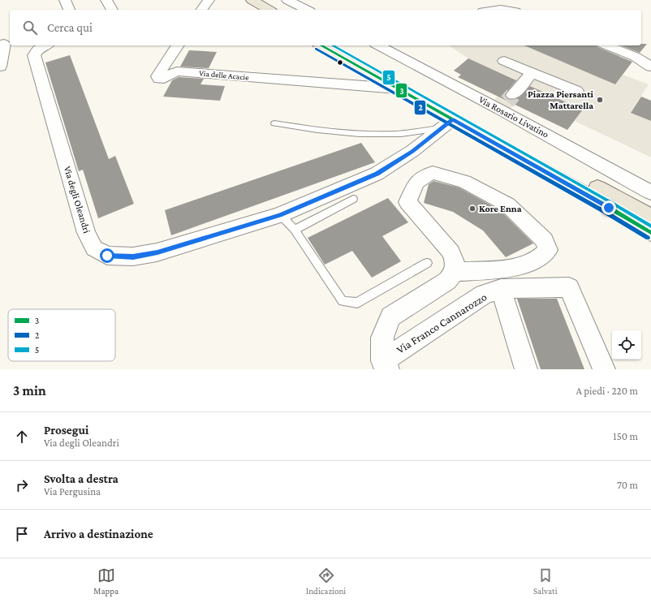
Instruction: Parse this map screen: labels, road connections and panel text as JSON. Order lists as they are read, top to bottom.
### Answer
{
  "streets": {
    "street": [
      "Via delle Acacie",
      "Via Rosario Livatino",
      "Via degli Oleandri",
      "Via Franco Cannarozzo"
    ]
  },
  "places": ["Piazza Piersanti Mattarella", "Kore Enna"],
  "lines": ["transit line 3", "transit line 5", "transit line 2"],
  "legend": ["3", "2", "5"],
  "page": {
    "search": "Cerca qui",
    "heading": ["3 min", "A piedi · 220 m"],
    "list": [
      ["Prosegui", "Via degli Oleandri", "150 m"],
      ["Svolta a destra", "Via Pergusina", "70 m"],
      "Arrivo a destinazione"
    ],
    "nav": ["Mappa", "Indicazioni", "Salvati"]
  }
}
